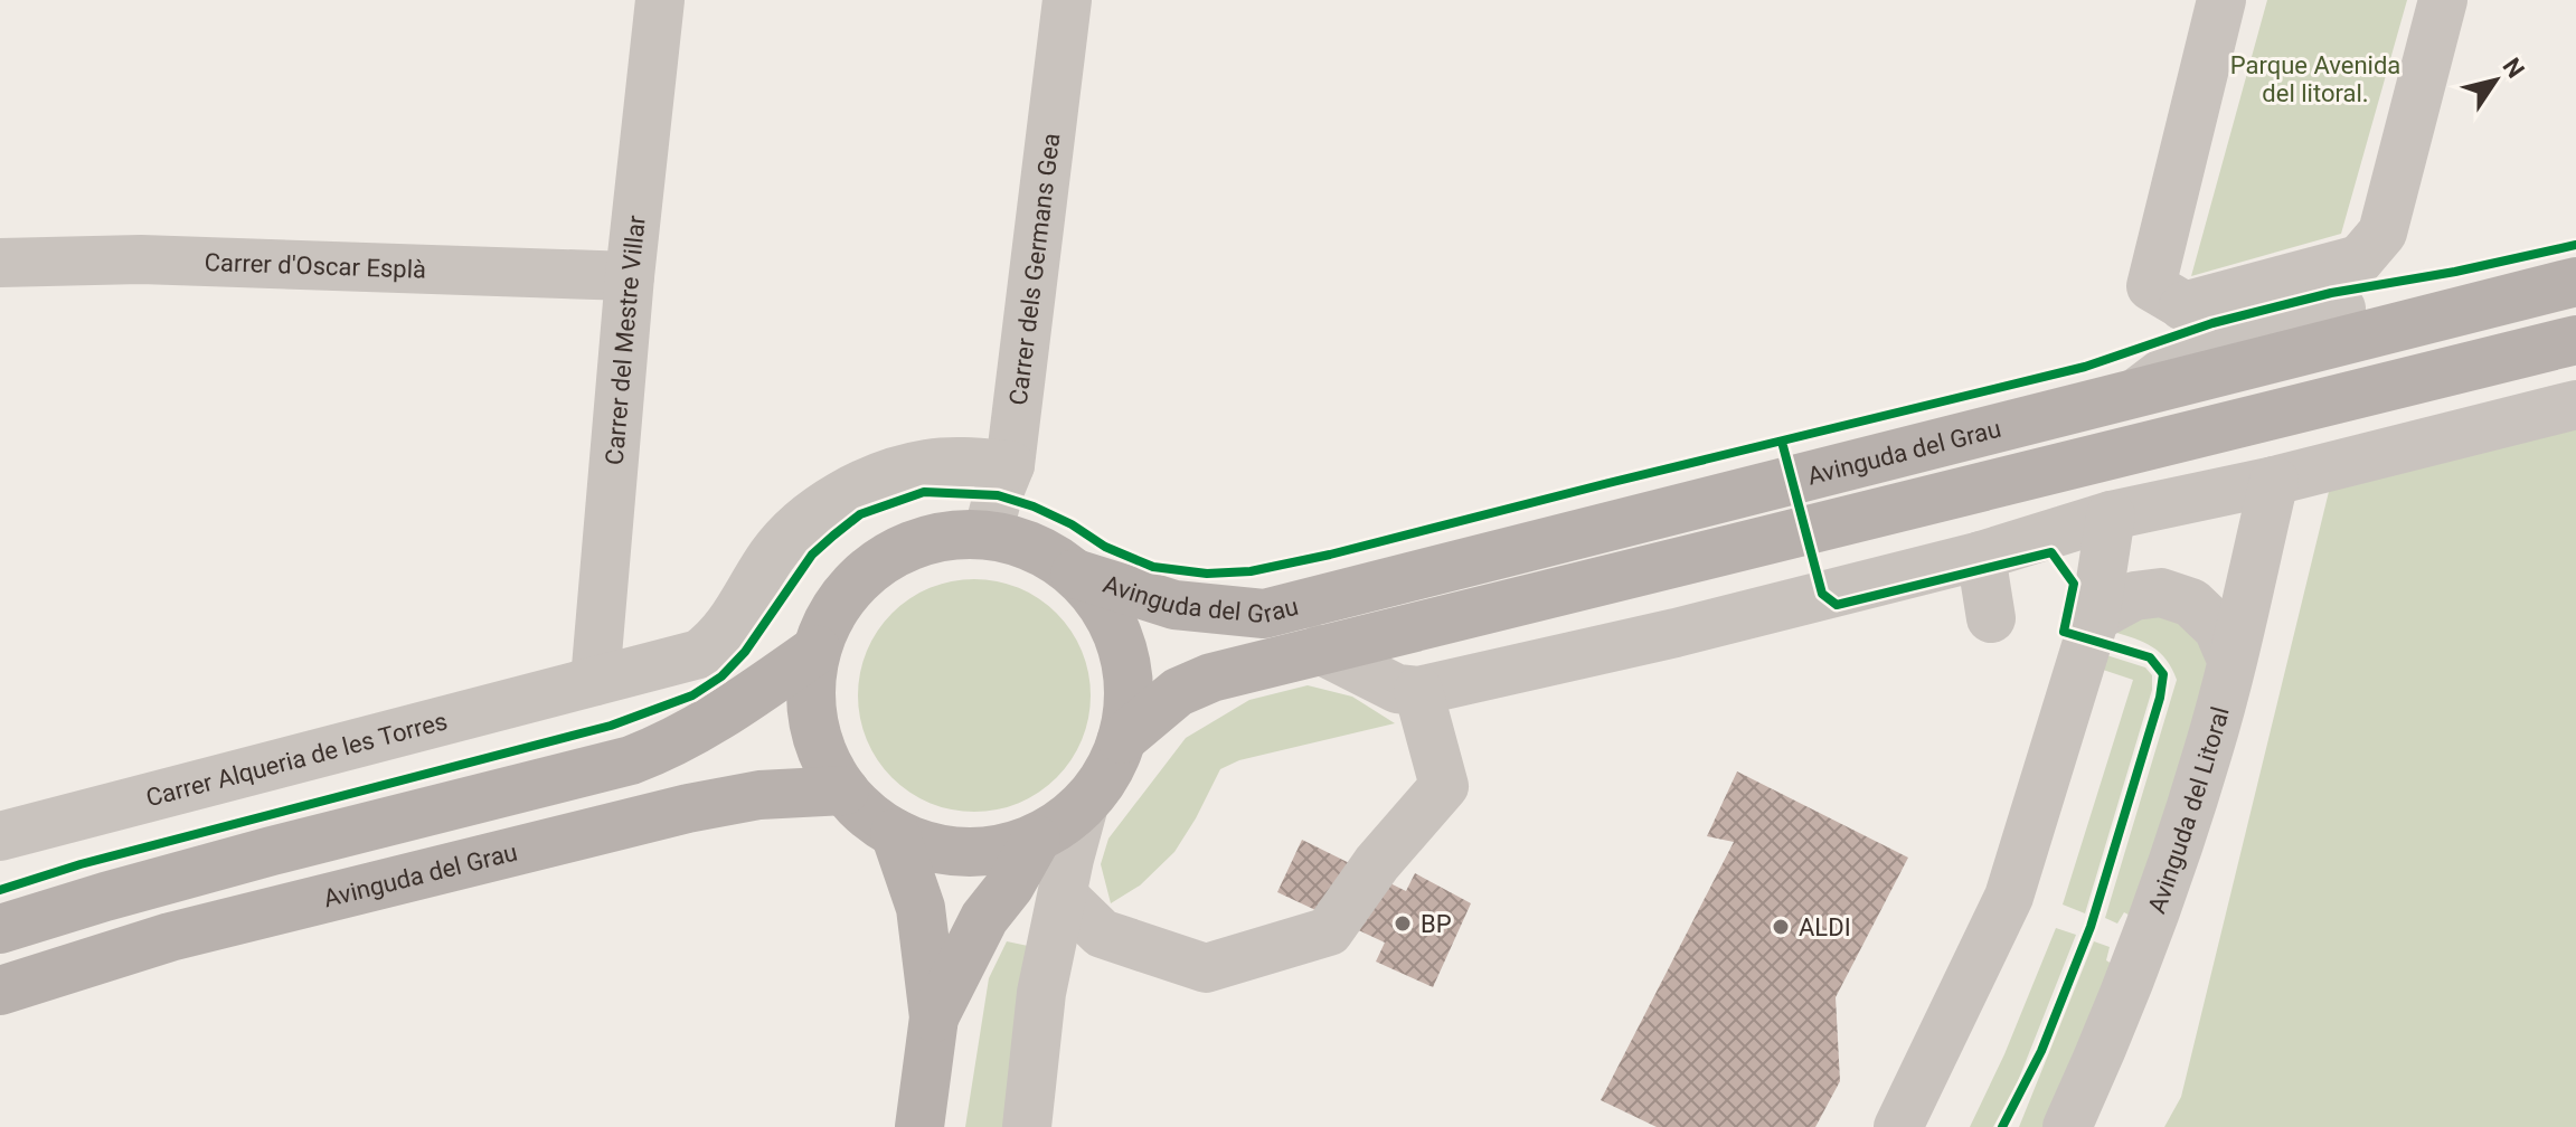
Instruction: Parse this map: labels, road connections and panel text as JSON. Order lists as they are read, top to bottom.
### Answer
{
  "streets": {
    "main road": ["Avinguda del Grau"],
    "street": [
      "Carrer d'Oscar Esplà",
      "Carrer dels Germans Gea",
      "Carrer del Mestre Villar",
      "Carrer Alqueria de les Torres",
      "Avinguda del Litoral"
    ]
  },
  "crossings": [
    ["Carrer d'Oscar Esplà", "Carrer del Mestre Villar"],
    ["Carrer dels Germans Gea", "Avinguda del Grau"],
    ["Carrer del Mestre Villar", "Carrer Alqueria de les Torres"]
  ],
  "parks": ["Parque Avenida del litoral."],
  "places": ["BP", "ALDI"],
  "north": "top right"
}
